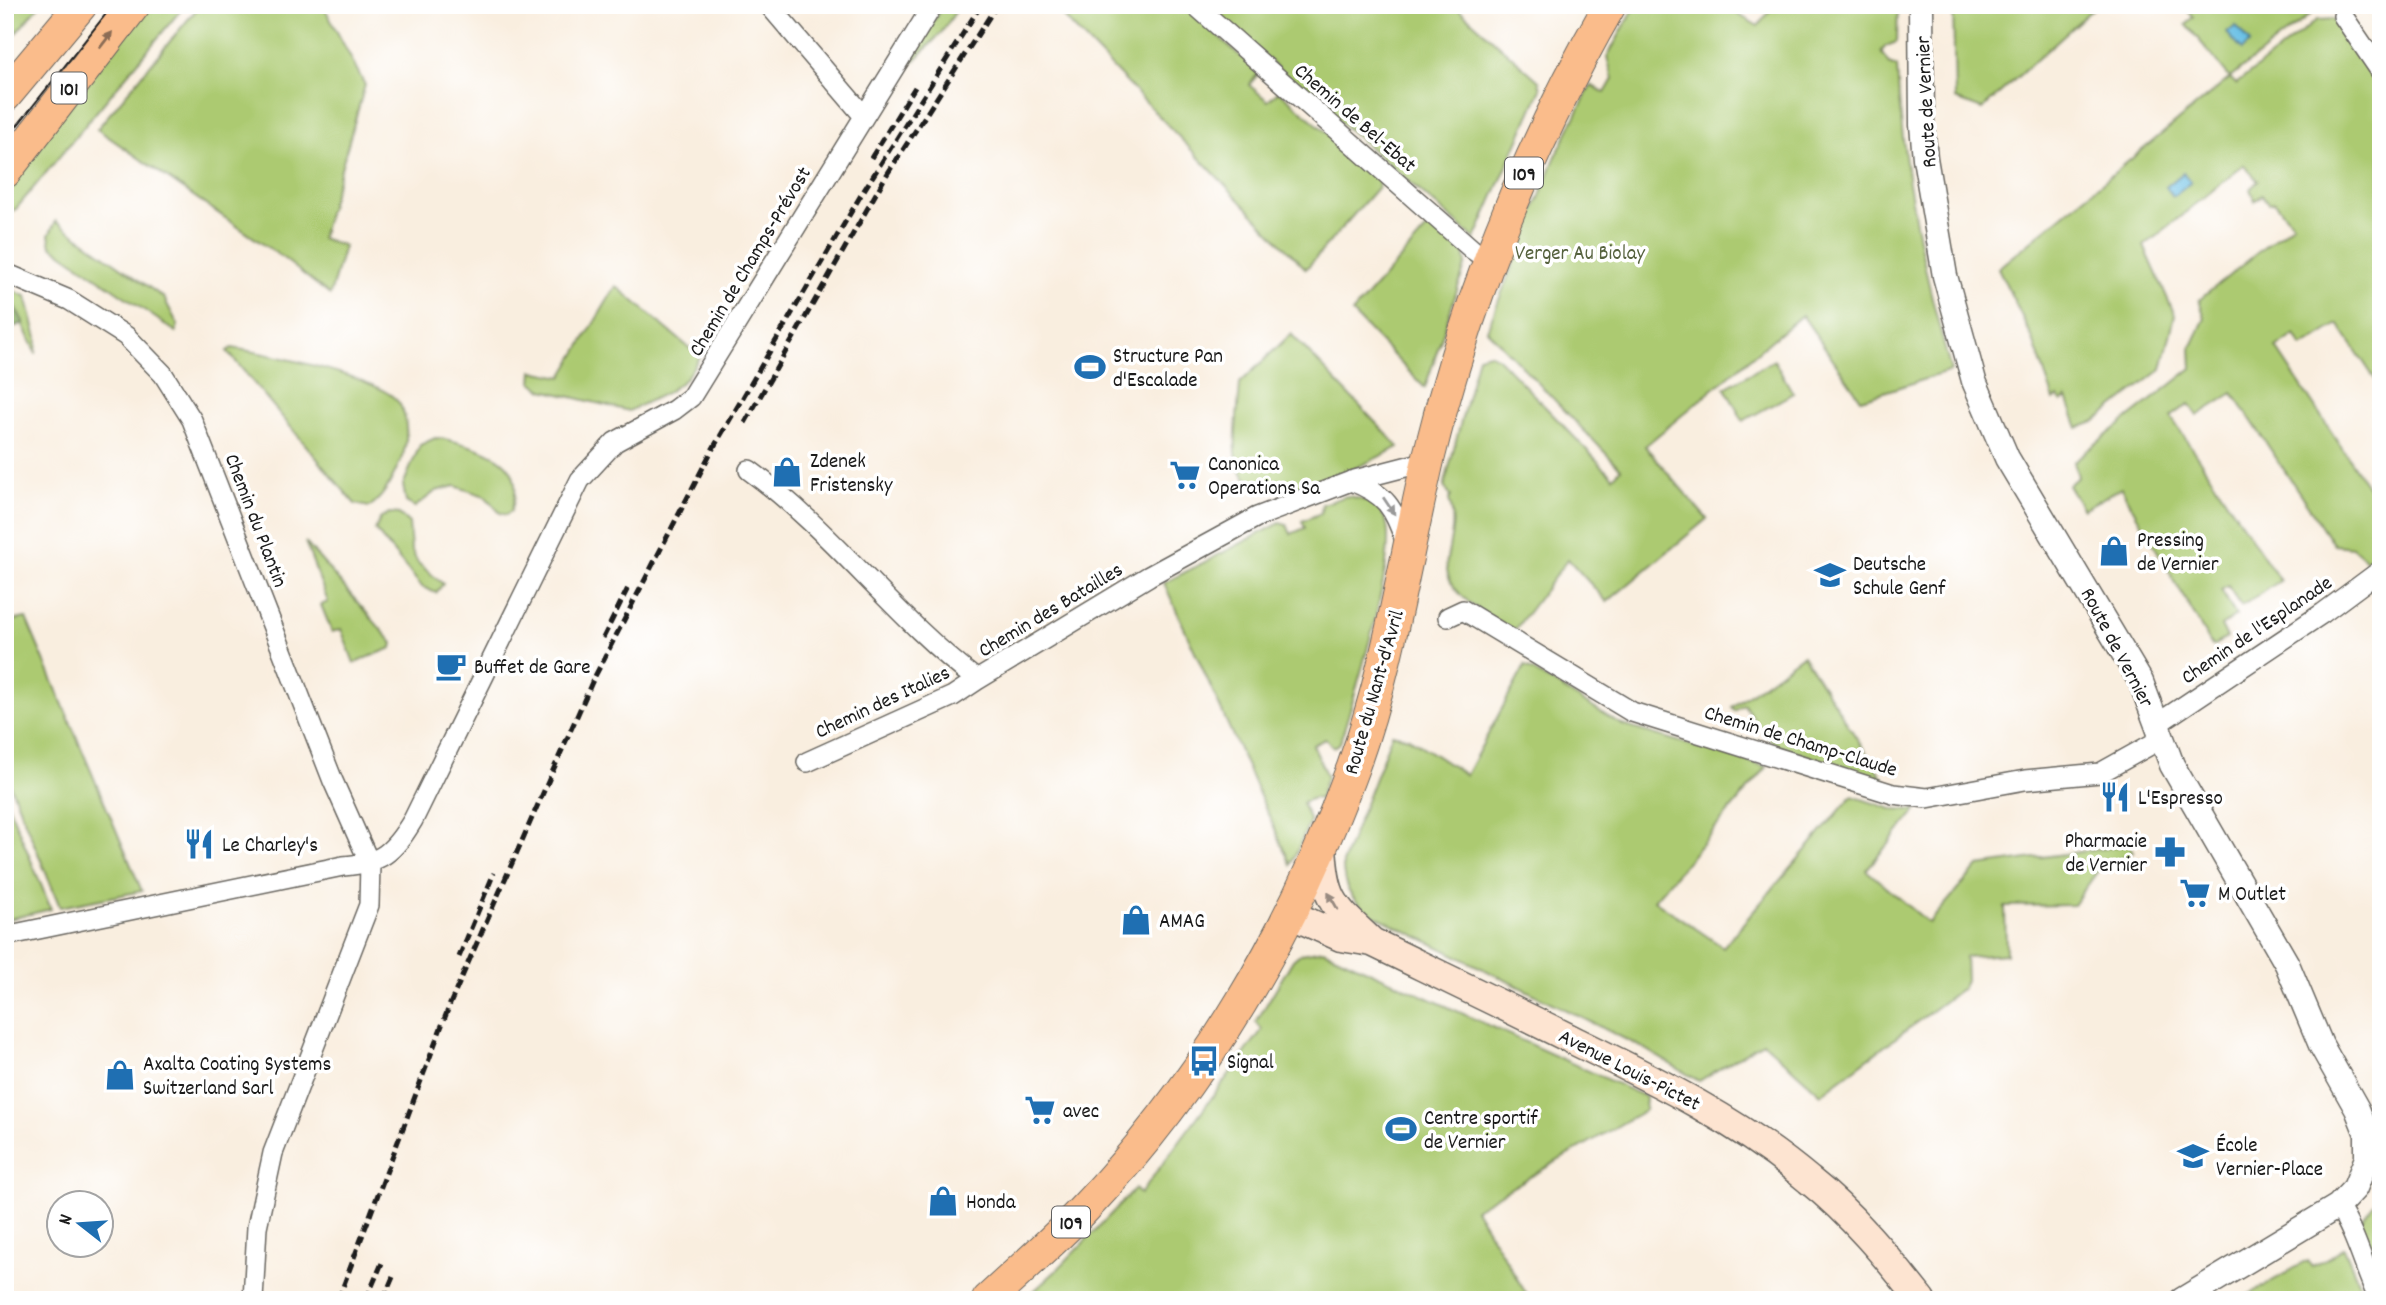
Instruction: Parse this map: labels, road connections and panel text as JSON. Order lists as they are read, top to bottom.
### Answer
{
  "streets": {
    "main road": [
      "101",
      "109",
      "Route du Nant-d'Avril",
      "Avenue Louis-Pictet"
    ],
    "street": [
      "Route de Vernier",
      "Chemin de Bel-Ebat",
      "Chemin de Champs-Prévost",
      "Chemin du Plantin",
      "Chemin des Batailles",
      "Chemin de l'Esplanade",
      "Chemin des Italies",
      "Chemin de Champ-Claude"
    ]
  },
  "crossings": [
    ["Route de Vernier", "Chemin de l'Esplanade"],
    ["Route de Vernier", "Chemin de Champ-Claude"],
    ["Chemin de Bel-Ebat", "Route du Nant-d'Avril"],
    ["Chemin de Champs-Prévost", "Chemin du Plantin"],
    ["Chemin des Batailles", "Route du Nant-d'Avril"],
    ["Chemin des Batailles", "Chemin des Italies"],
    ["Chemin de l'Esplanade", "Chemin de Champ-Claude"],
    ["Route du Nant-d'Avril", "Avenue Louis-Pictet"]
  ],
  "parks": ["Verger Au Biolay"],
  "places": {
    "sports": ["Structure Pan d'Escalade", "Centre sportif de Vernier"],
    "shop": [
      "Zdenek Fristensky",
      "Pressing de Vernier",
      "AMAG",
      "Axalta Coating Systems Switzerland Sarl",
      "Honda"
    ],
    "supermarket": ["Canonica Operations Sa", "M Outlet", "avec"],
    "school or university": ["Deutsche Schule Genf", "École Vernier-Place"],
    "cafe": ["Buffet de Gare"],
    "restaurant": ["L'Espresso", "Le Charley's"],
    "pharmacy": ["Pharmacie de Vernier"],
    "bus stop": ["Signal"]
  },
  "north": "left"
}
